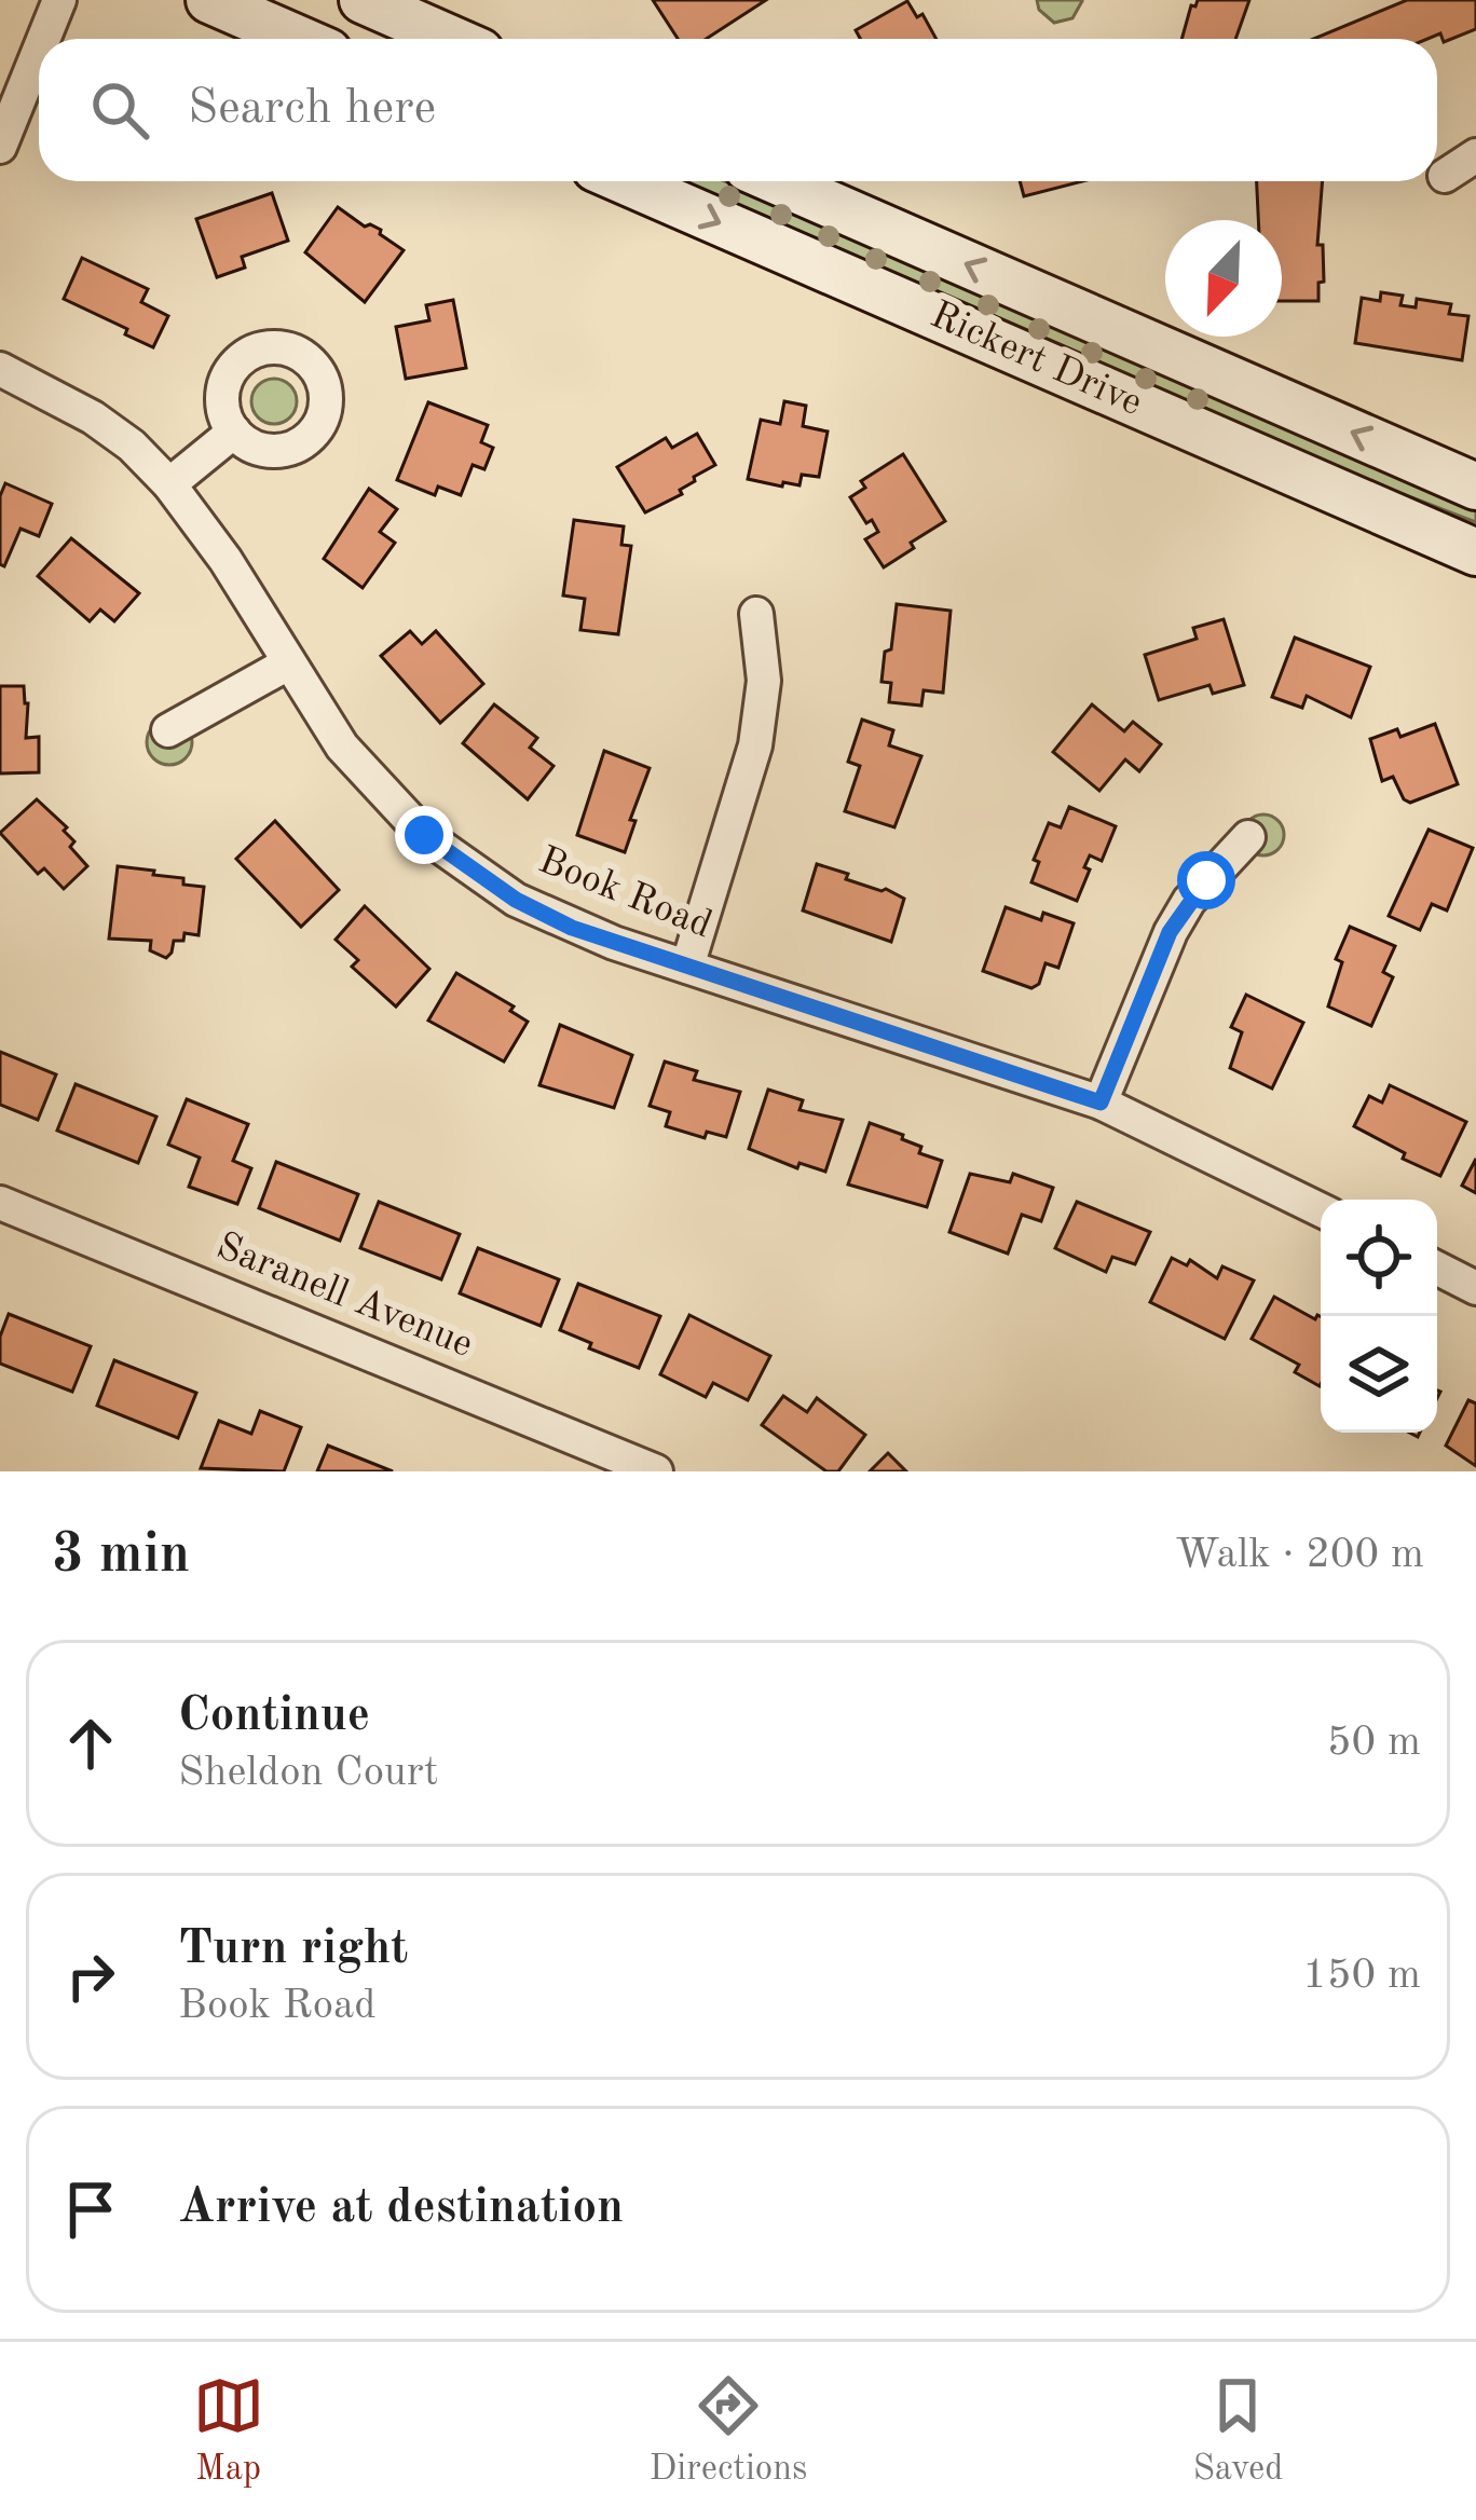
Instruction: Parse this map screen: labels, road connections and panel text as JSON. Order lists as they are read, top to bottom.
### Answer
{
  "streets": {
    "street": ["Rickert Drive", "Book Road", "Saranell Avenue"]
  },
  "north": "bottom left",
  "page": {
    "search": "Search here",
    "heading": ["3 min", "Walk · 200 m"],
    "list": [
      ["Continue", "Sheldon Court", "50 m"],
      ["Turn right", "Book Road", "150 m"],
      "Arrive at destination"
    ],
    "nav": ["Map", "Directions", "Saved"]
  }
}
